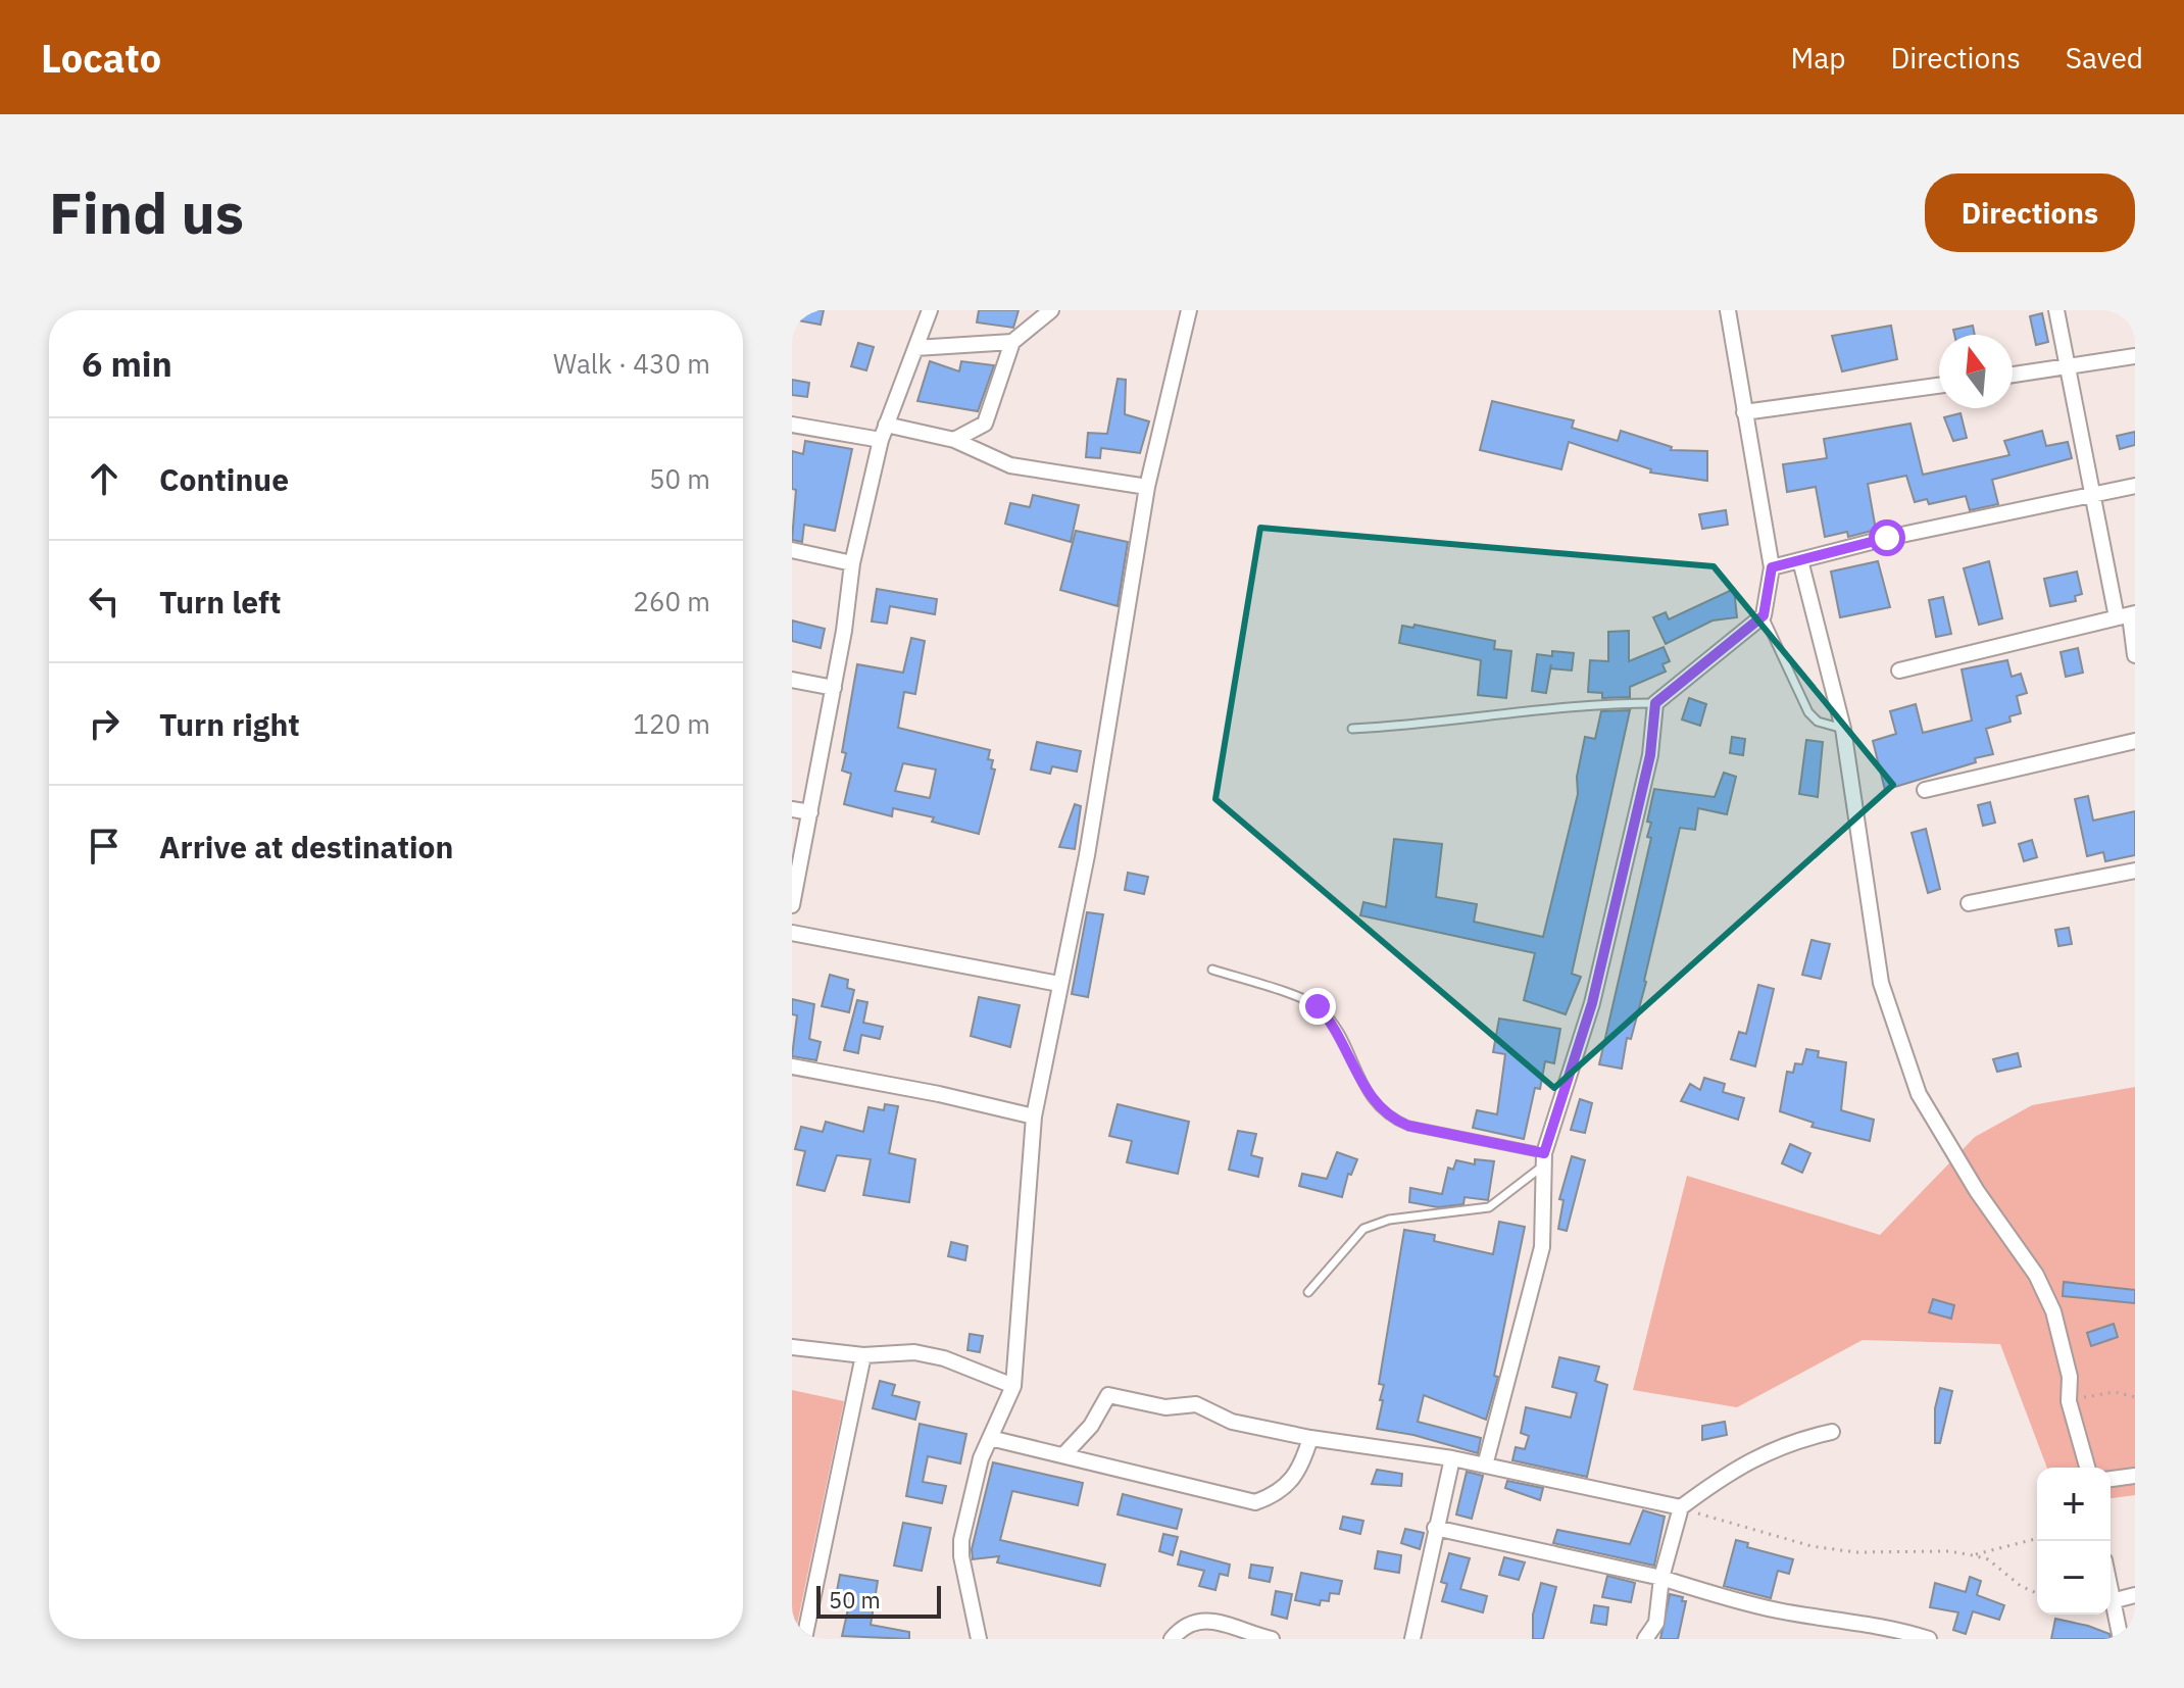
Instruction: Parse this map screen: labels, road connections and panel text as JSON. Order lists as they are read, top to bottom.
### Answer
{
  "scale_bar": "50 m",
  "north": "top",
  "page": {
    "header": "Locato",
    "nav": ["Map", "Directions", "Saved"],
    "buttons": "Directions",
    "title": "Find us",
    "heading": ["6 min", "Walk · 430 m"],
    "list": [
      ["Continue", "50 m"],
      ["Turn left", "260 m"],
      ["Turn right", "120 m"],
      "Arrive at destination"
    ],
    "map_buttons": ["+", "−"],
    "scale": "50 m"
  }
}
